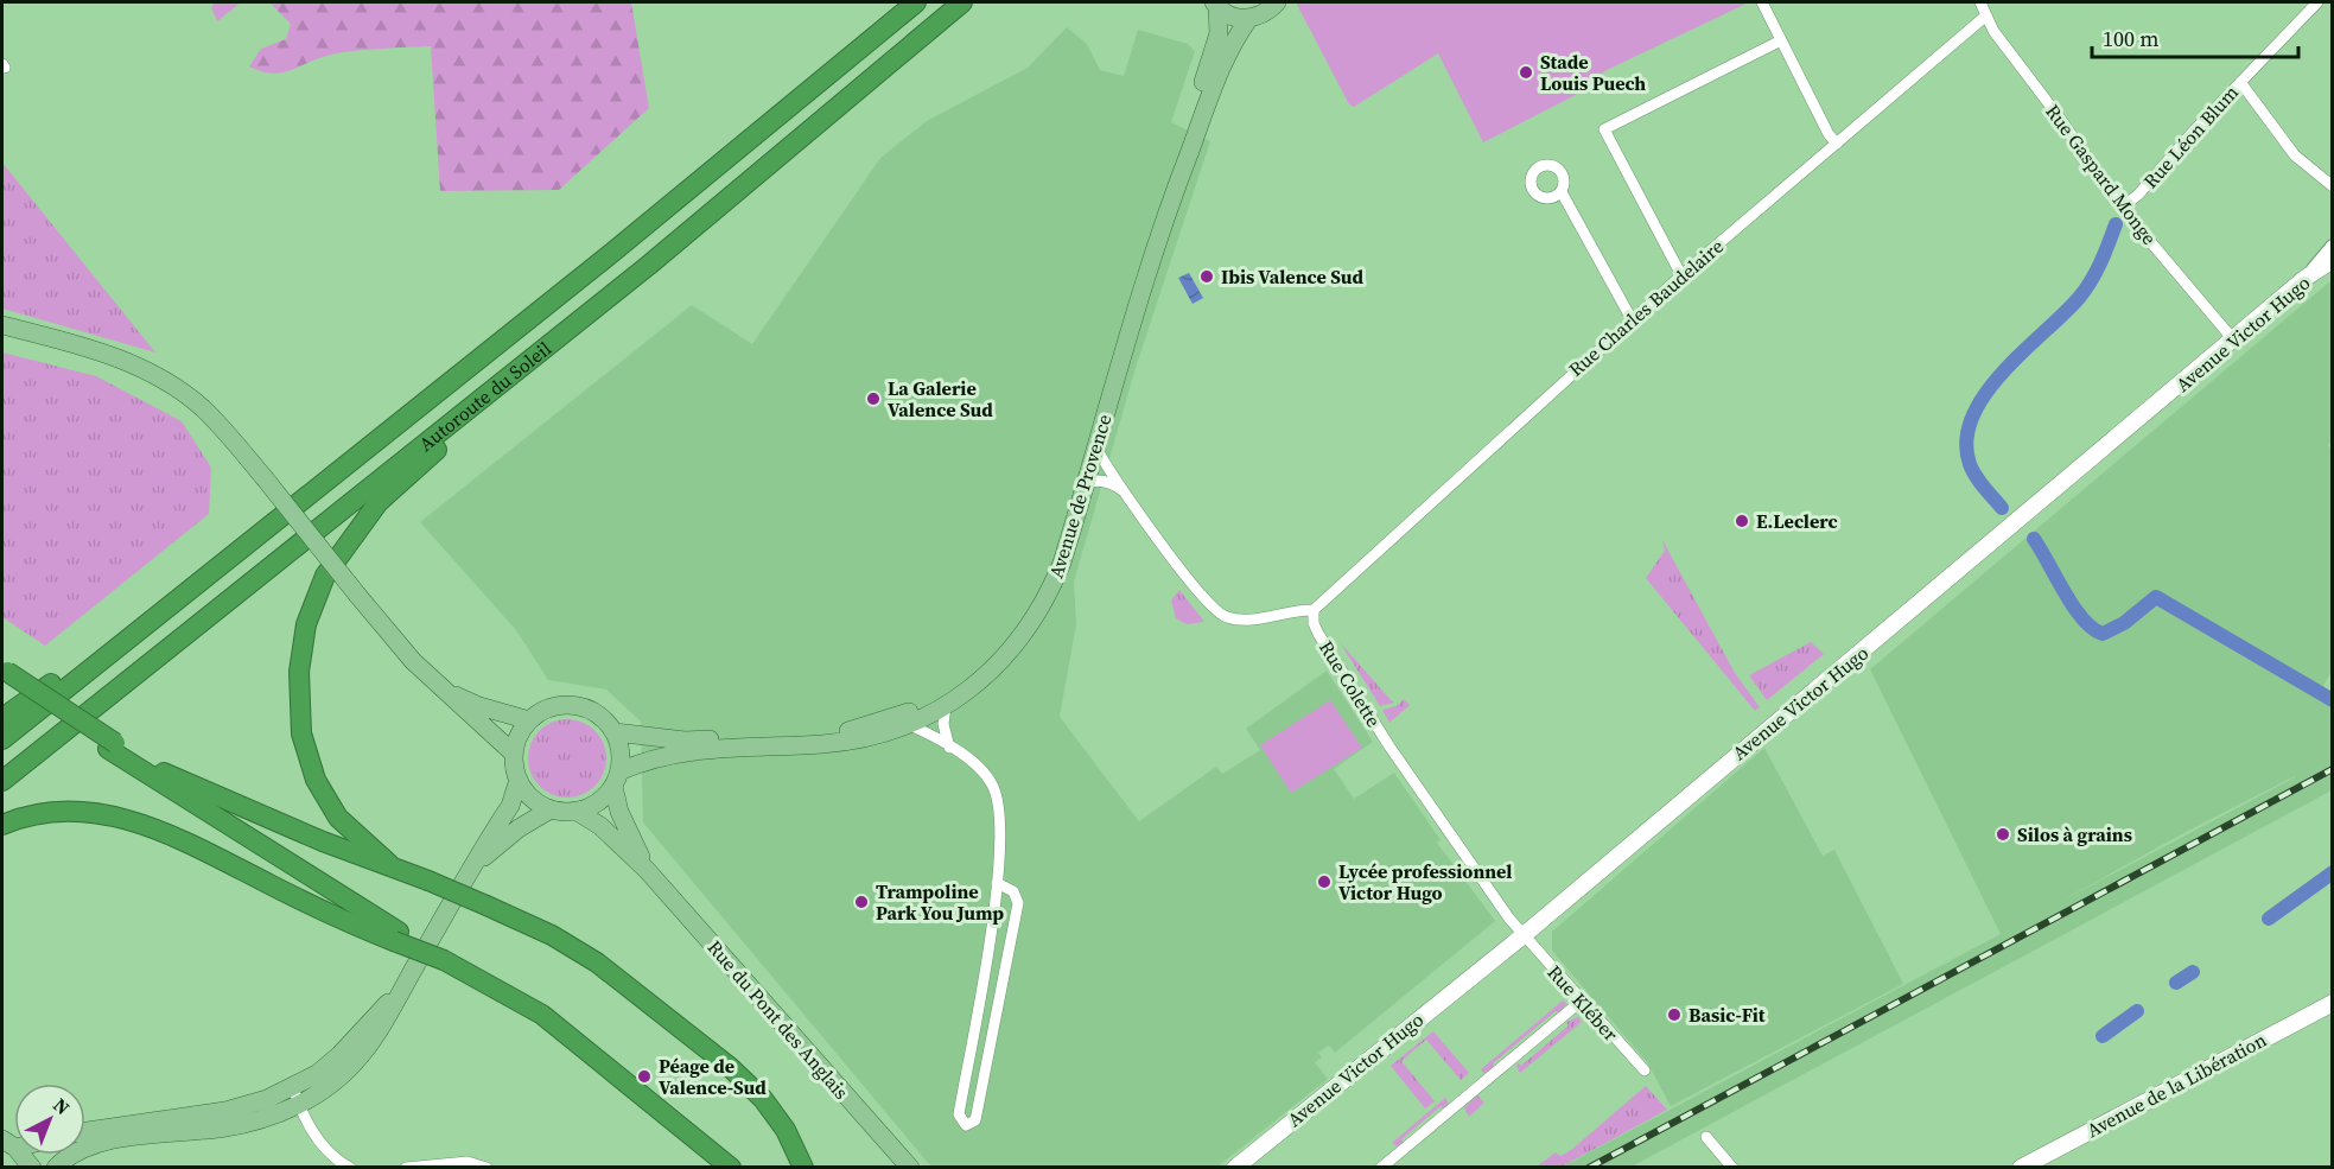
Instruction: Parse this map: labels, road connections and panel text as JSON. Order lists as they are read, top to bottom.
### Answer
{
  "streets": {
    "highway": ["Autoroute du Soleil"],
    "main road": [
      "Avenue Victor Hugo",
      "Avenue de Provence",
      "Rue du Pont des Anglais",
      "Avenue de la Libération"
    ],
    "street": [
      "Rue Léon Blum",
      "Rue Gaspard Monge",
      "Rue Charles Baudelaire",
      "Rue Colette",
      "Rue Kléber"
    ]
  },
  "crossings": [
    ["Rue Léon Blum", "Rue Gaspard Monge"],
    ["Rue Gaspard Monge", "Rue Charles Baudelaire"],
    ["Rue Gaspard Monge", "Avenue Victor Hugo"],
    ["Rue Charles Baudelaire", "Rue Colette"],
    ["Avenue Victor Hugo", "Rue Colette"],
    ["Avenue Victor Hugo", "Rue Kléber"],
    ["Avenue de Provence", "Rue du Pont des Anglais"],
    ["Rue Colette", "Rue Kléber"]
  ],
  "places": [
    "Stade Louis Puech",
    "Ibis Valence Sud",
    "La Galerie Valence Sud",
    "E.Leclerc",
    "Silos à grains",
    "Lycée professionnel Victor Hugo",
    "Trampoline Park You Jump",
    "Basic-Fit",
    "Péage de Valence-Sud"
  ],
  "scale_bar": "100 m",
  "north": "top right"
}
